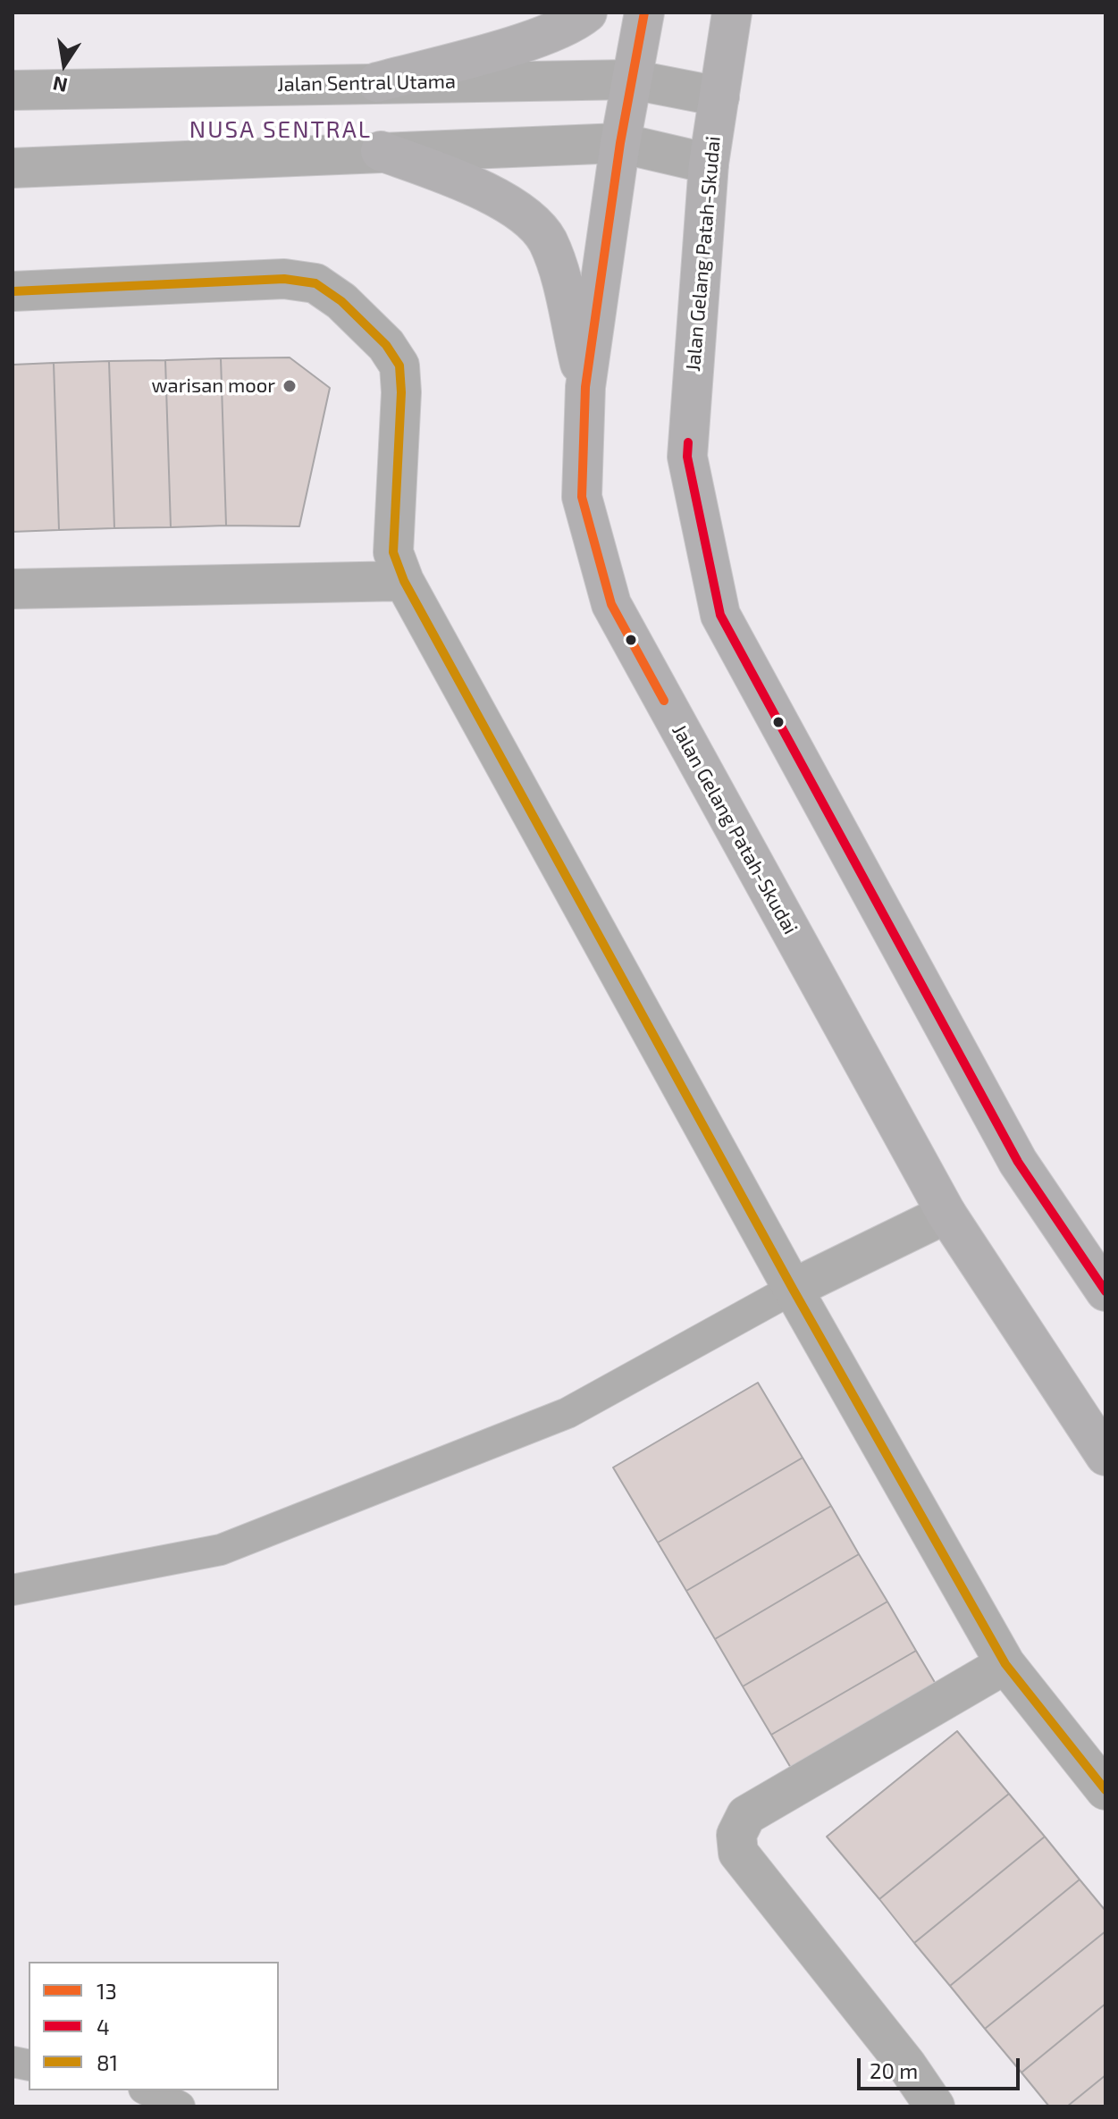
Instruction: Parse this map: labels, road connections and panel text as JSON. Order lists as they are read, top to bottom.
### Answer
{
  "streets": {
    "main road": ["Jalan Gelang Patah-Skudai"],
    "street": ["Jalan Sentral Utama"]
  },
  "crossings": [
    ["Jalan Sentral Utama", "Jalan Gelang Patah-Skudai"]
  ],
  "districts": ["NUSA SENTRAL"],
  "places": ["warisan moor"],
  "lines": ["transit line 13", "transit line 81", "transit line 4"],
  "legend": ["13", "4", "81"],
  "scale_bar": "20 m",
  "north": "bottom"
}
